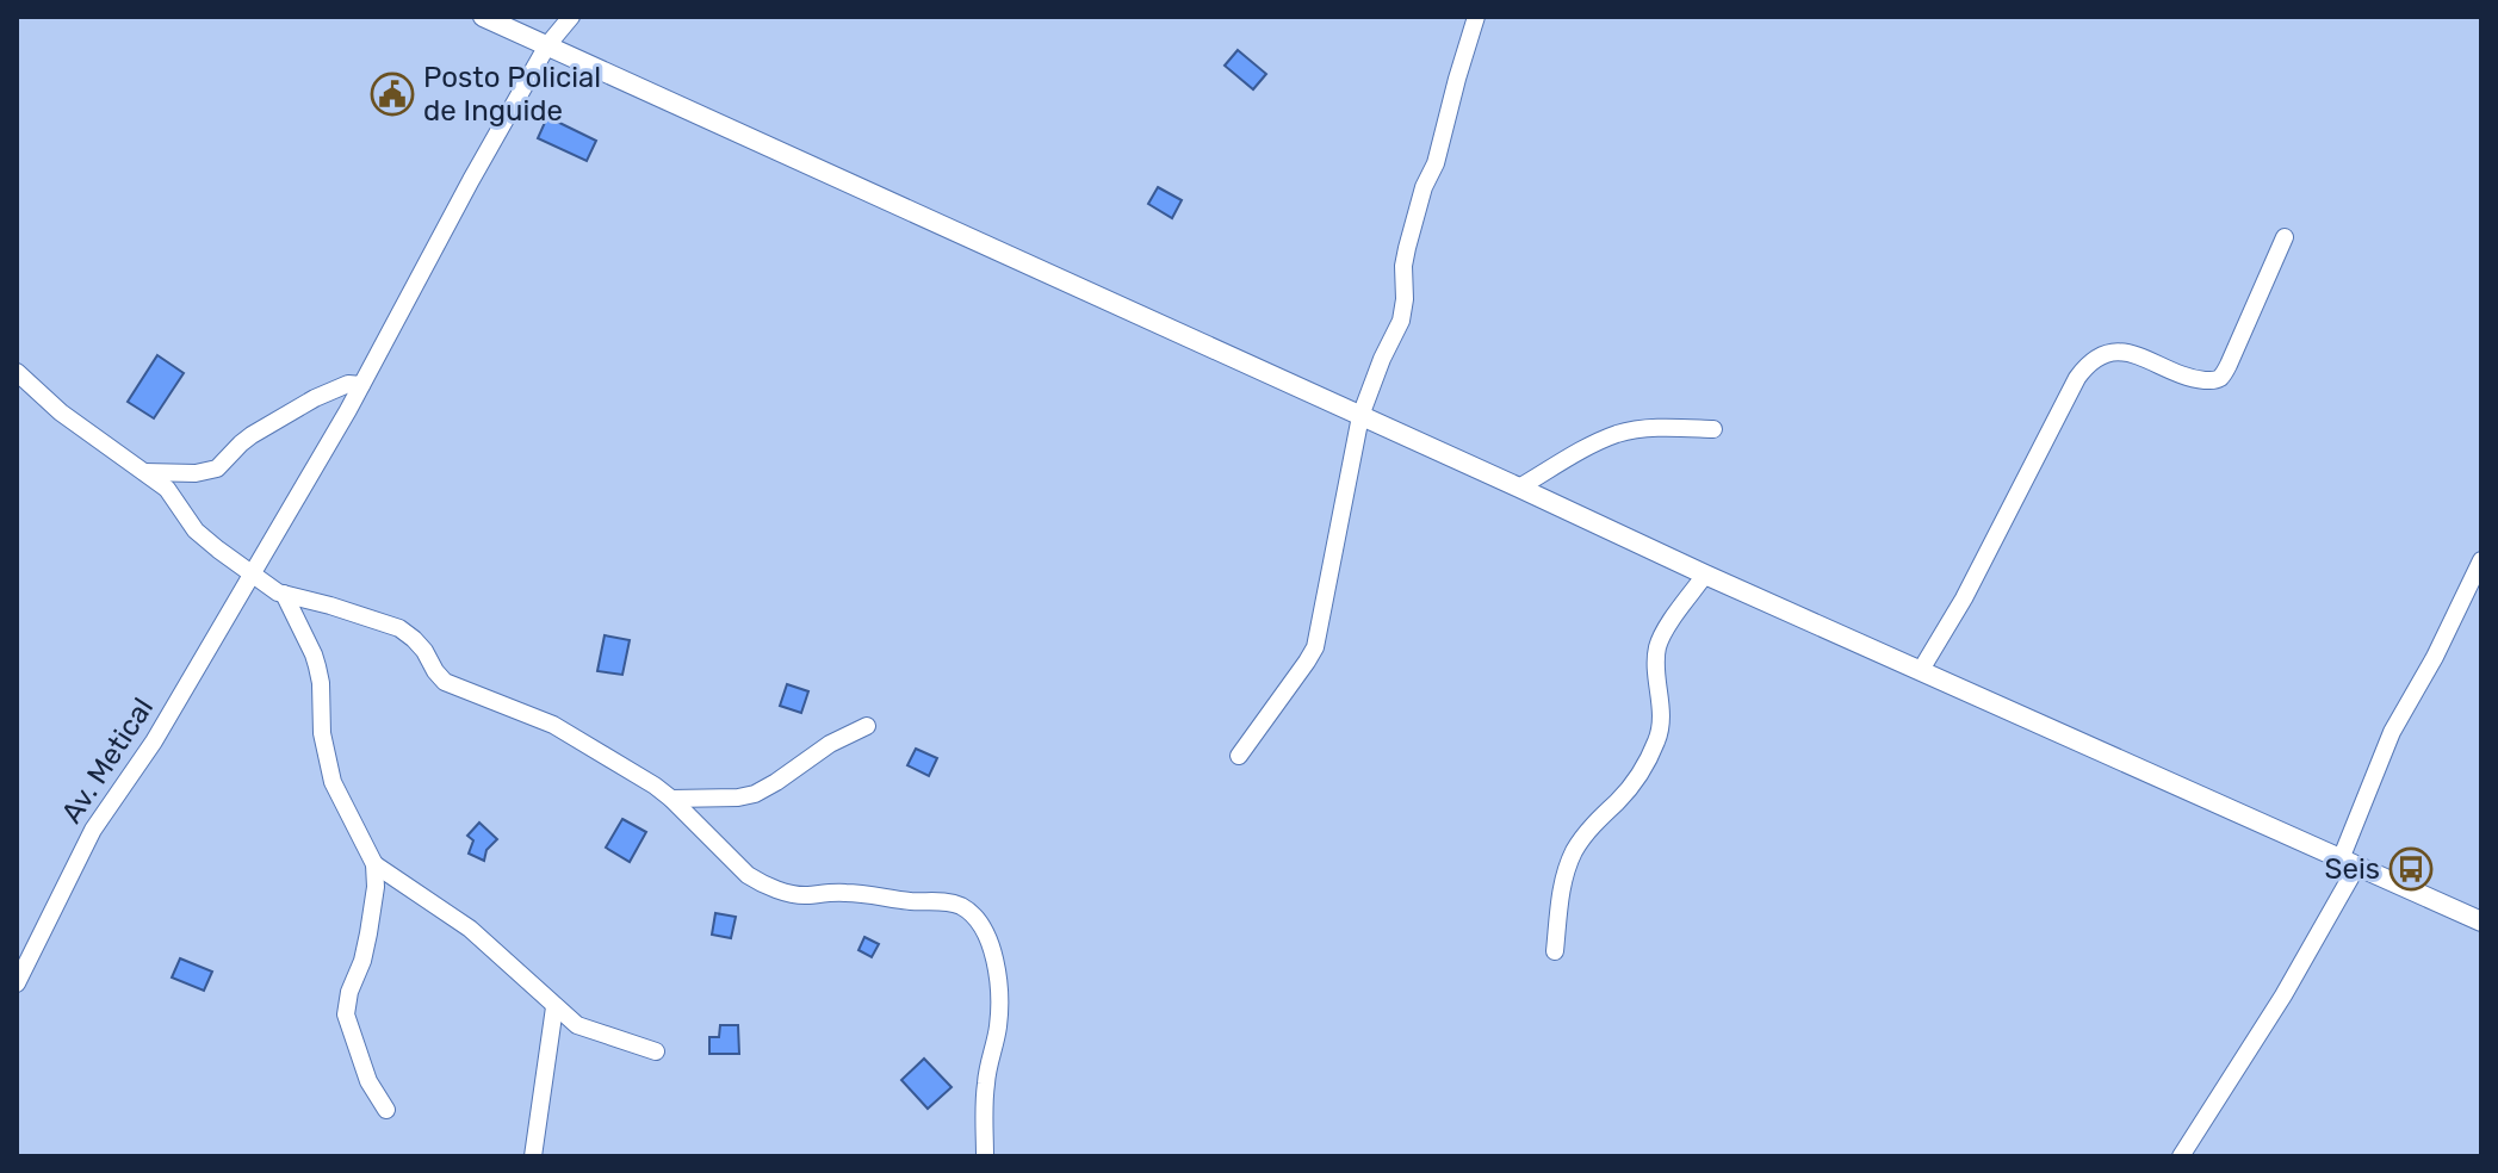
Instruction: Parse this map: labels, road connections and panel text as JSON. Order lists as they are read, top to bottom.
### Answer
{
  "streets": {
    "street": ["Av. Metical"]
  },
  "places": {
    "public building": ["Posto Policial de Inguide"],
    "bus stop": ["Seis"]
  }
}
